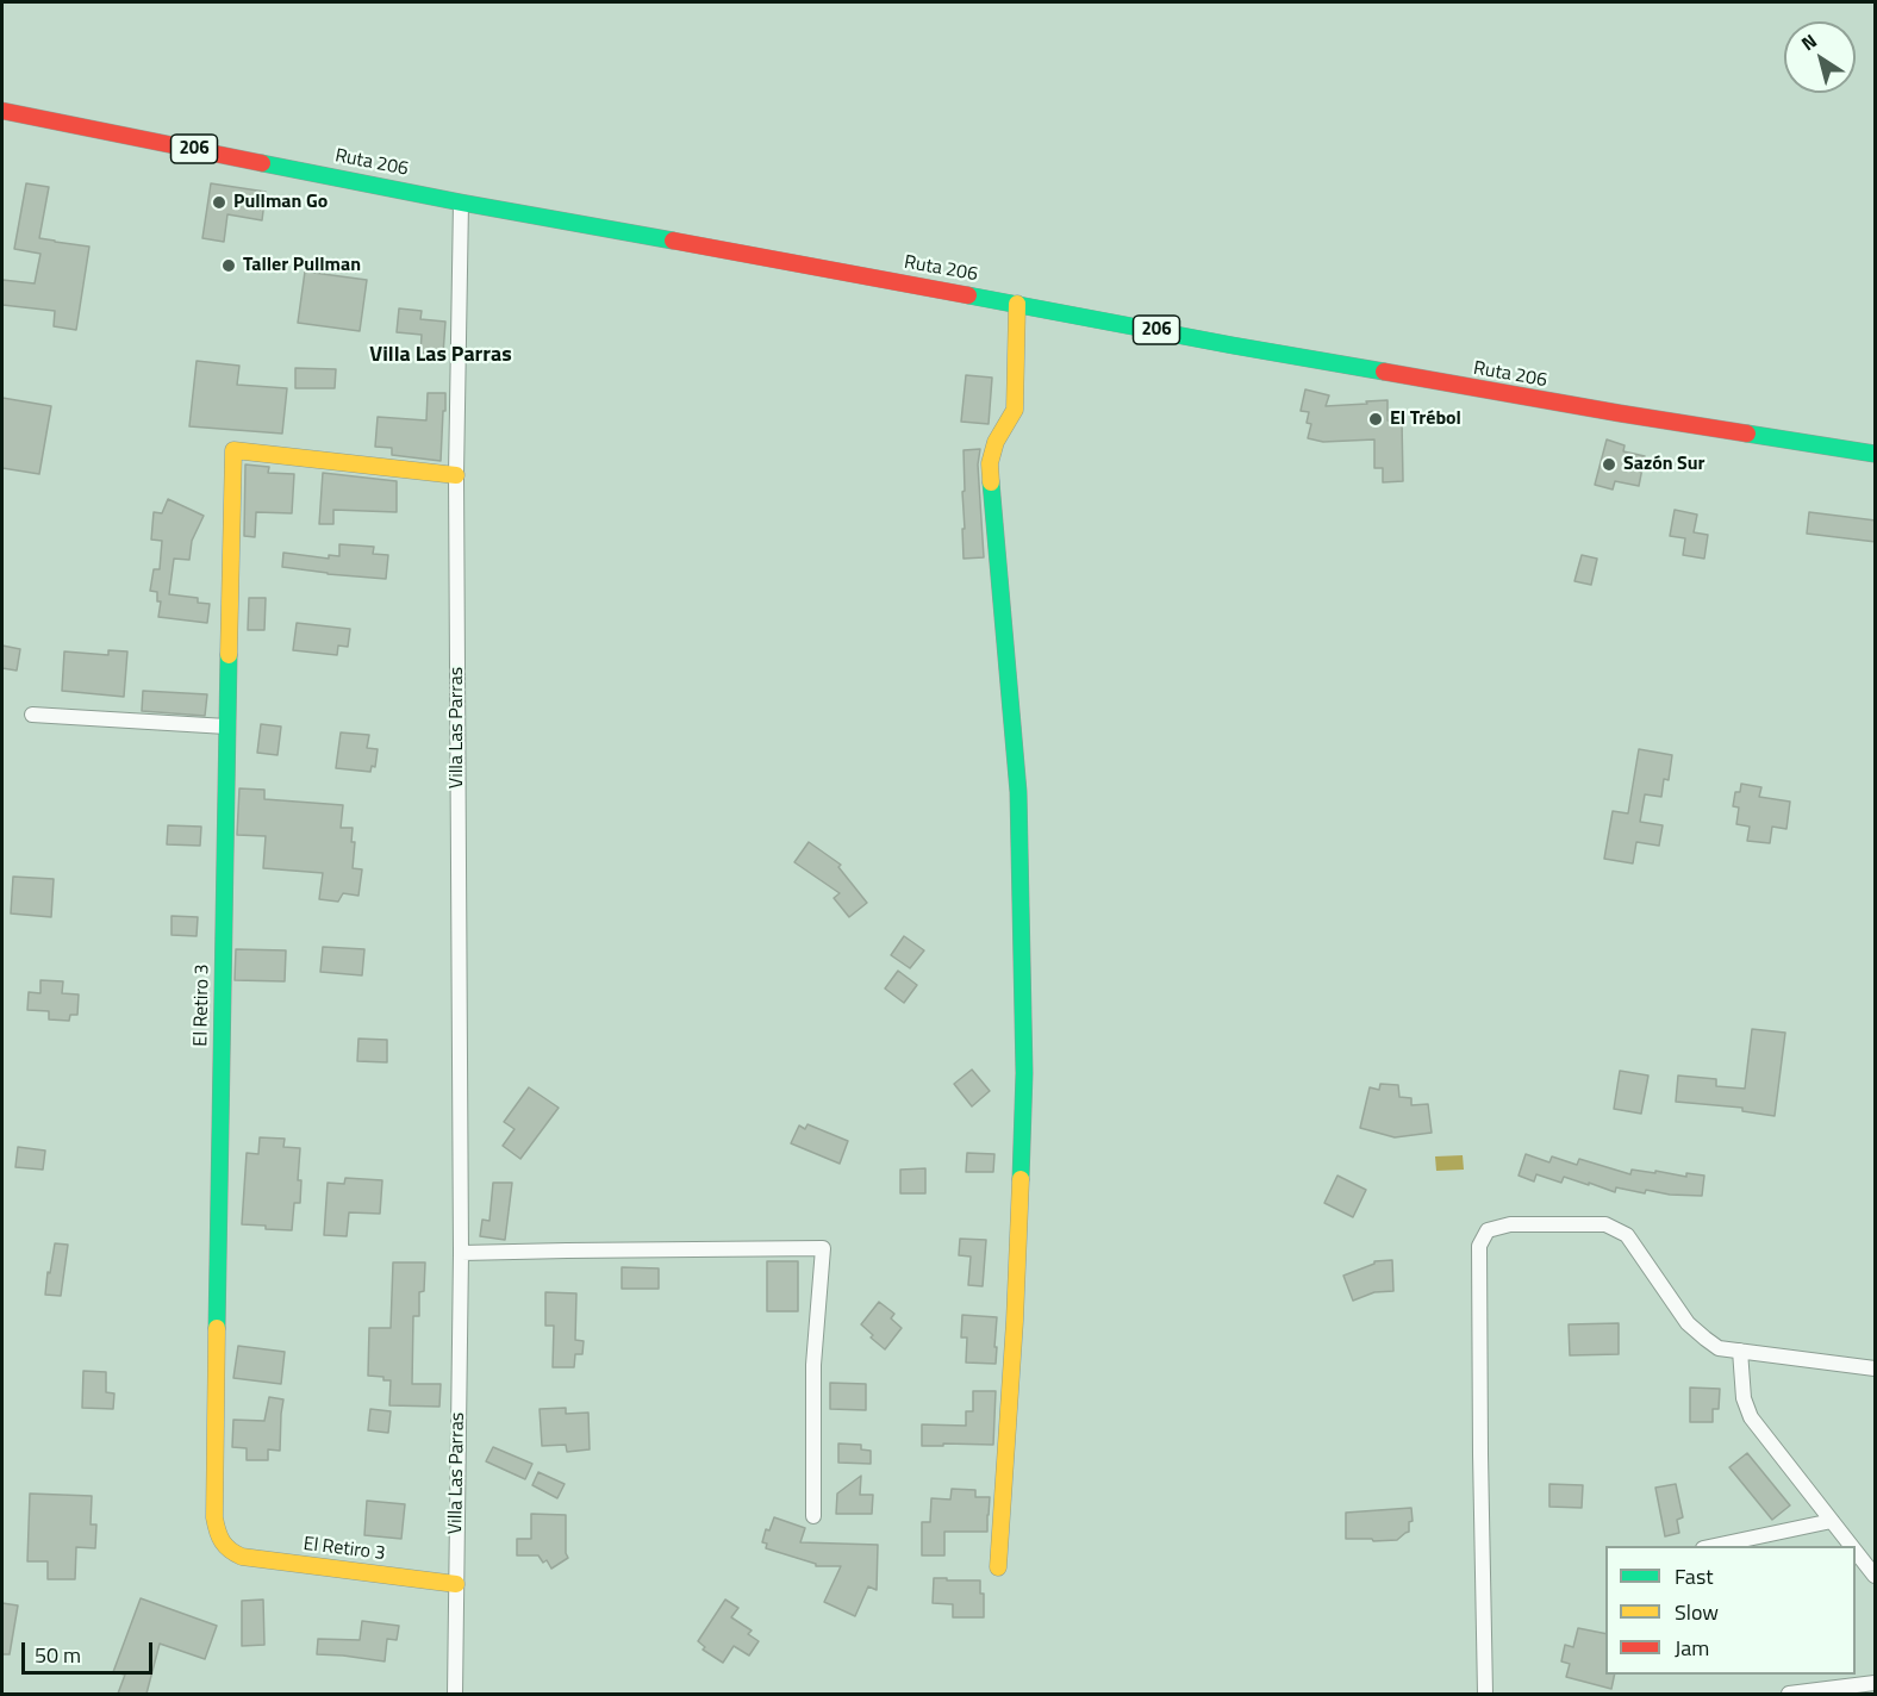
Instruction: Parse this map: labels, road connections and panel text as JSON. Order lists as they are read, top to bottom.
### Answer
{
  "streets": {
    "main road": ["206", "Ruta 206", "El Retiro 3"],
    "street": ["Villa Las Parras"]
  },
  "crossings": [
    ["Ruta 206", "Villa Las Parras"],
    ["Villa Las Parras", "El Retiro 3"]
  ],
  "districts": ["Villa Las Parras"],
  "places": [
    "Pullman Go",
    "Taller Pullman",
    "El Trébol",
    "Sazón Sur"
  ],
  "legend": ["Fast", "Slow", "Jam"],
  "scale_bar": "50 m",
  "north": "top left"
}
